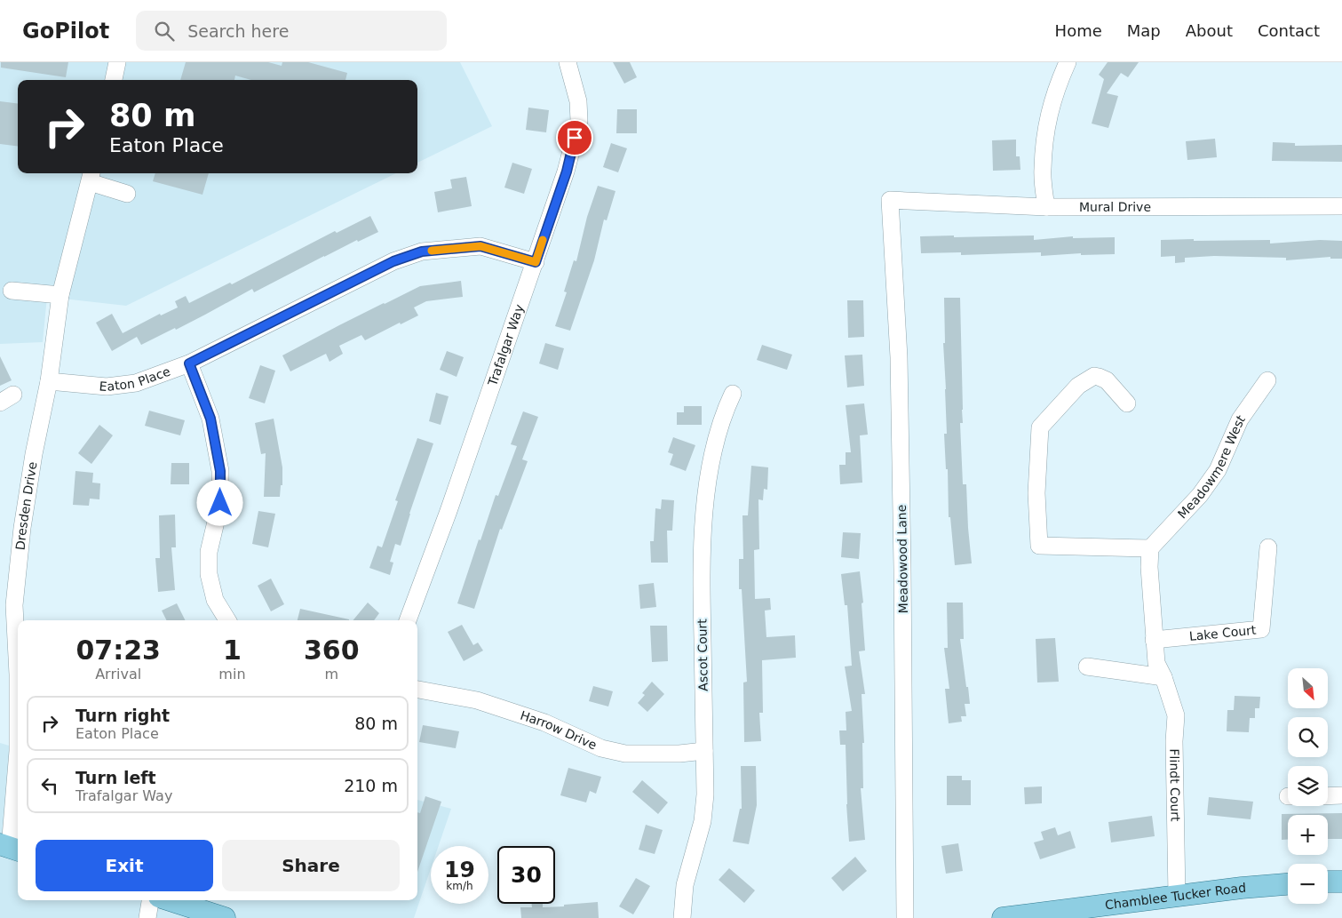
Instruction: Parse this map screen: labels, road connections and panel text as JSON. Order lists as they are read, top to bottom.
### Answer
{
  "streets": {
    "main road": ["Chamblee Tucker Road"],
    "street": [
      "Mural Drive",
      "Trafalgar Way",
      "Eaton Place",
      "Meadowmere West",
      "Dresden Drive",
      "Meadowood Lane",
      "Lake Court",
      "Ascot Court",
      "Harrow Drive",
      "Flindt Court"
    ]
  },
  "crossings": [
    ["Mural Drive", "Meadowood Lane"],
    ["Trafalgar Way", "Eaton Place"],
    ["Eaton Place", "Dresden Drive"],
    ["Meadowmere West", "Flindt Court"],
    ["Lake Court", "Flindt Court"],
    ["Ascot Court", "Harrow Drive"],
    ["Flindt Court", "Chamblee Tucker Road"]
  ],
  "north": "bottom right",
  "page": {
    "header": "GoPilot",
    "search": "Search here",
    "nav": [
      "Home",
      "Map",
      "About",
      "Contact"
    ],
    "turn": ["80 m", "Eaton Place"],
    "eta": [
      "07:23",
      "Arrival",
      "1",
      "min",
      "360",
      "m"
    ],
    "map_buttons": ["+", "−"],
    "list": [
      {
        "name": "Turn right",
        "note": "Eaton Place",
        "value": "80 m"
      },
      {
        "name": "Turn left",
        "note": "Trafalgar Way",
        "value": "210 m"
      }
    ],
    "buttons": ["Exit", "Share"],
    "speed": "19 km/h",
    "limit": "30"
  }
}
